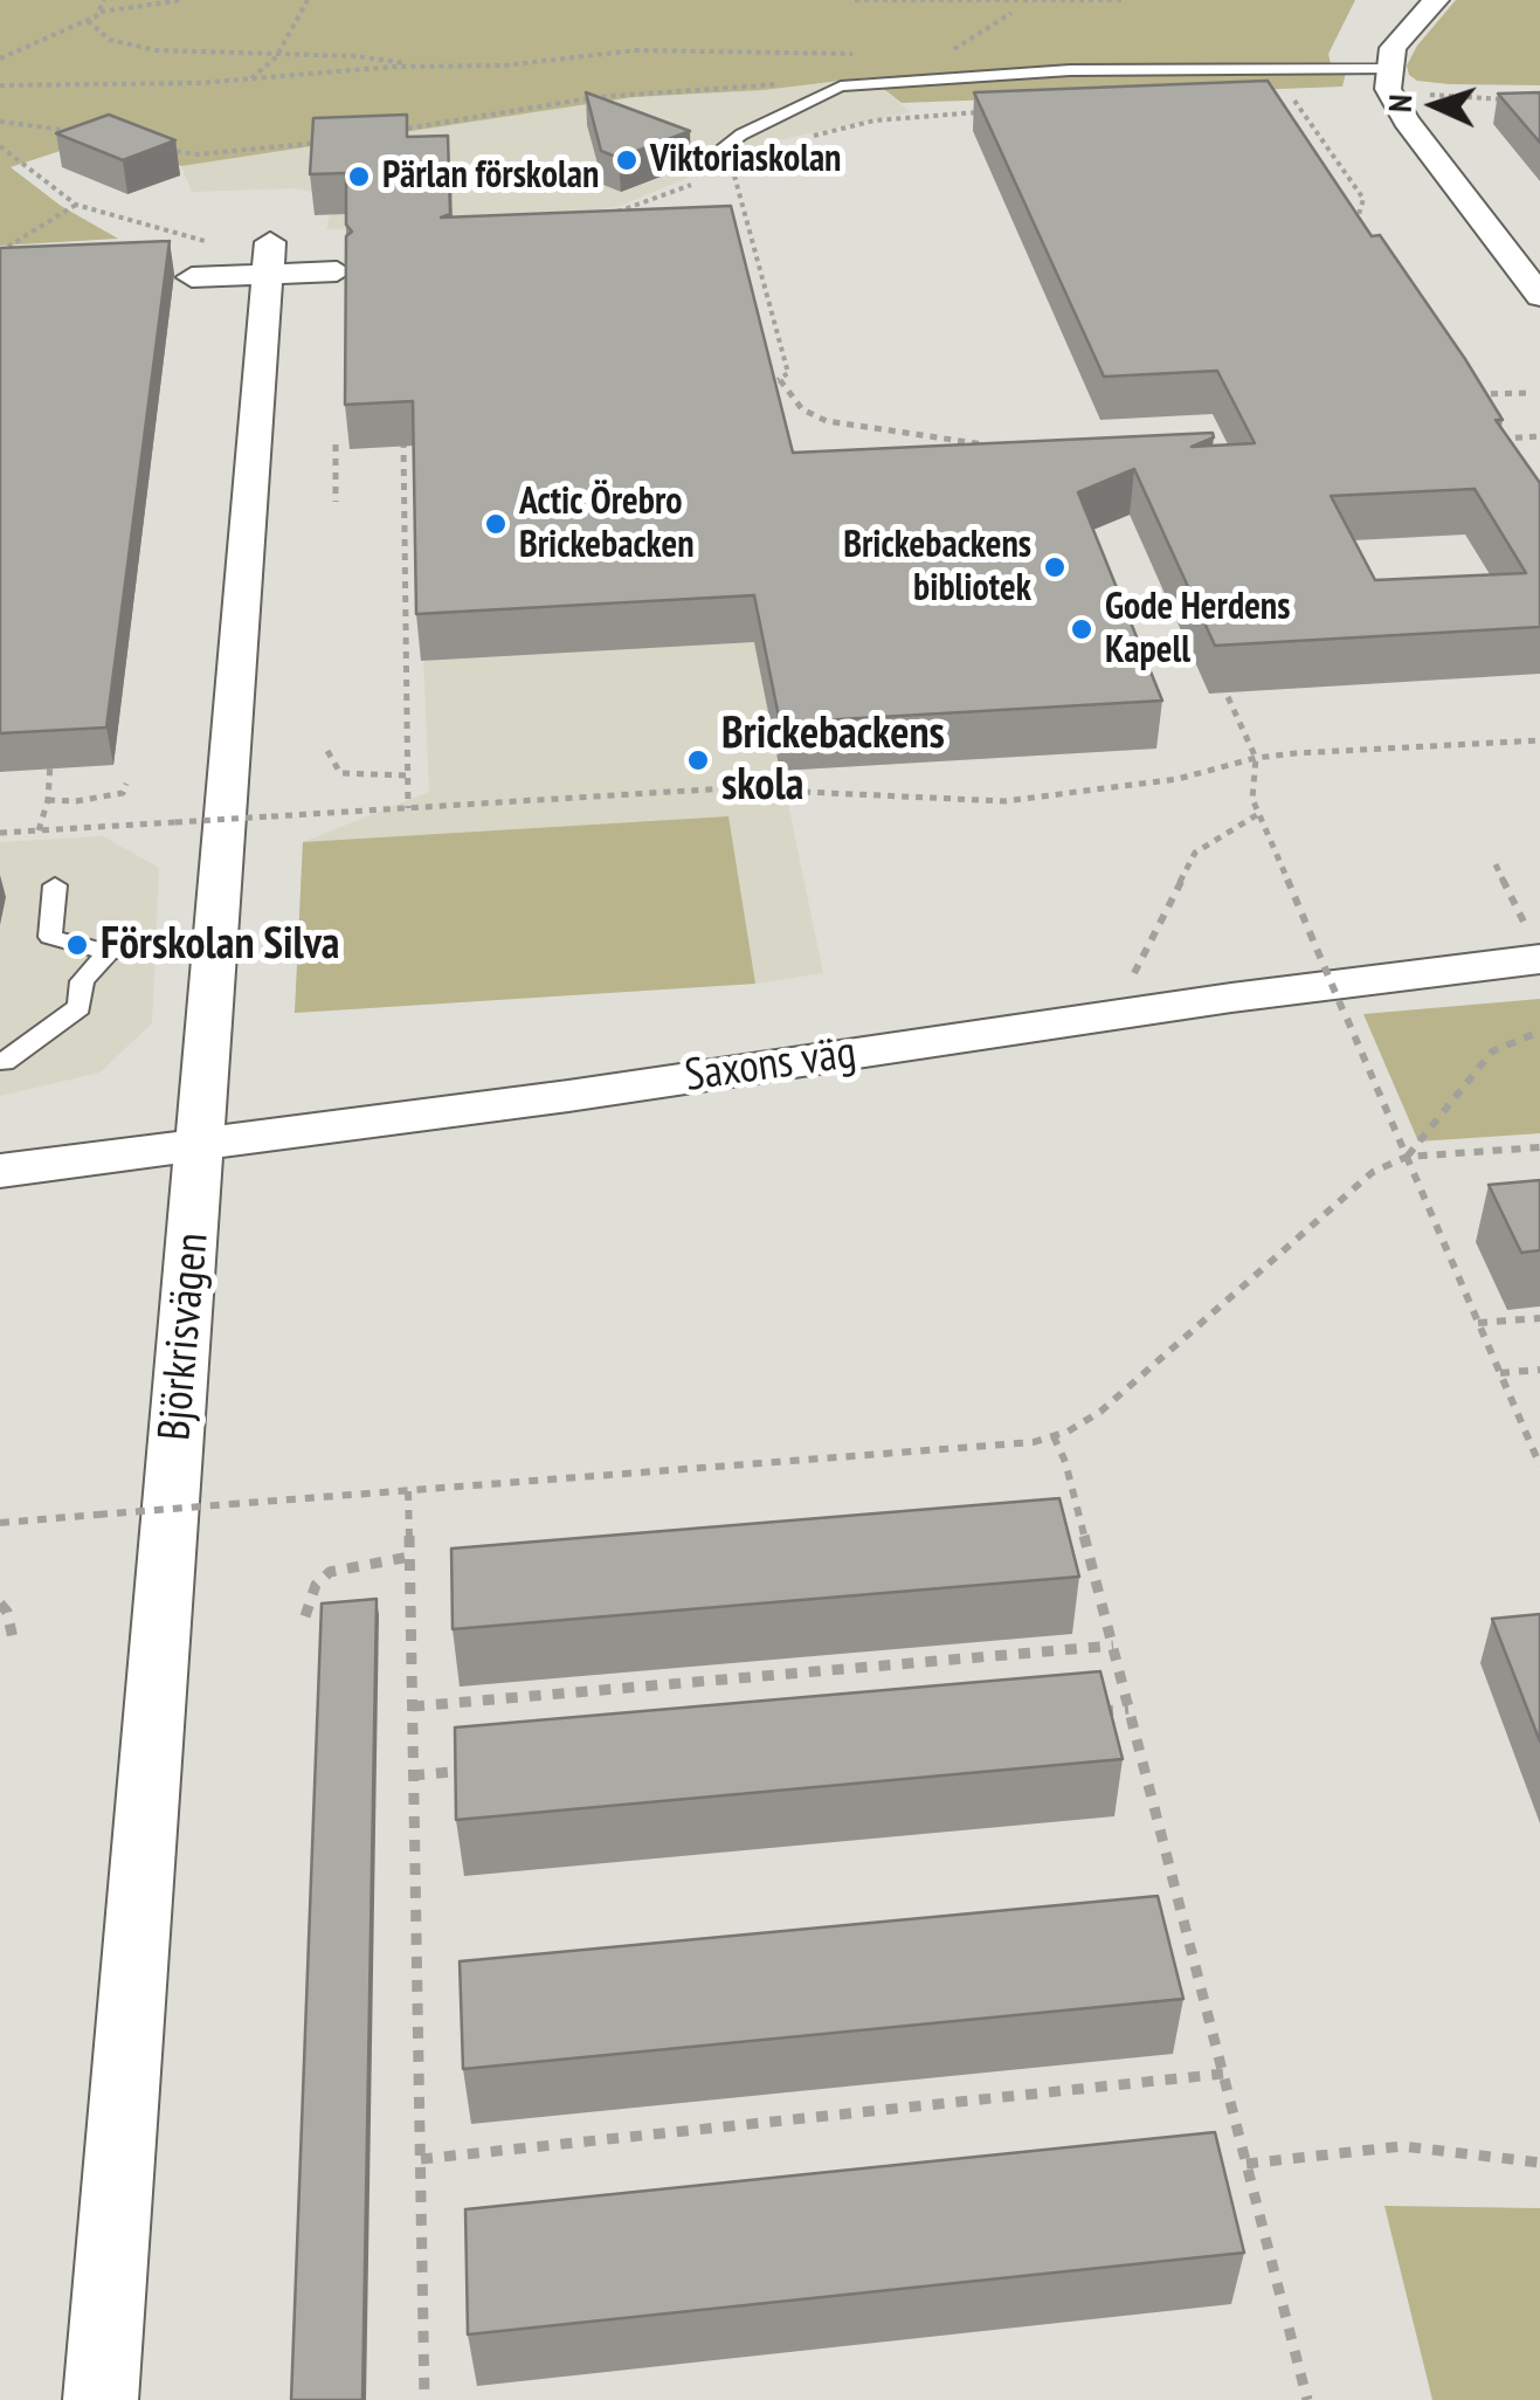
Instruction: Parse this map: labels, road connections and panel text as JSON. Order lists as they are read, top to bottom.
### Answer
{
  "streets": {
    "street": ["Saxons väg", "Björkrisvägen"]
  },
  "crossings": [
    ["Saxons väg", "Björkrisvägen"]
  ],
  "places": [
    "Viktoriaskolan",
    "Pärlan förskolan",
    "Actic Örebro Brickebacken",
    "Brickebackens bibliotek",
    "Gode Herdens Kapell",
    "Brickebackens skola",
    "Förskolan Silva"
  ],
  "north": "left"
}
